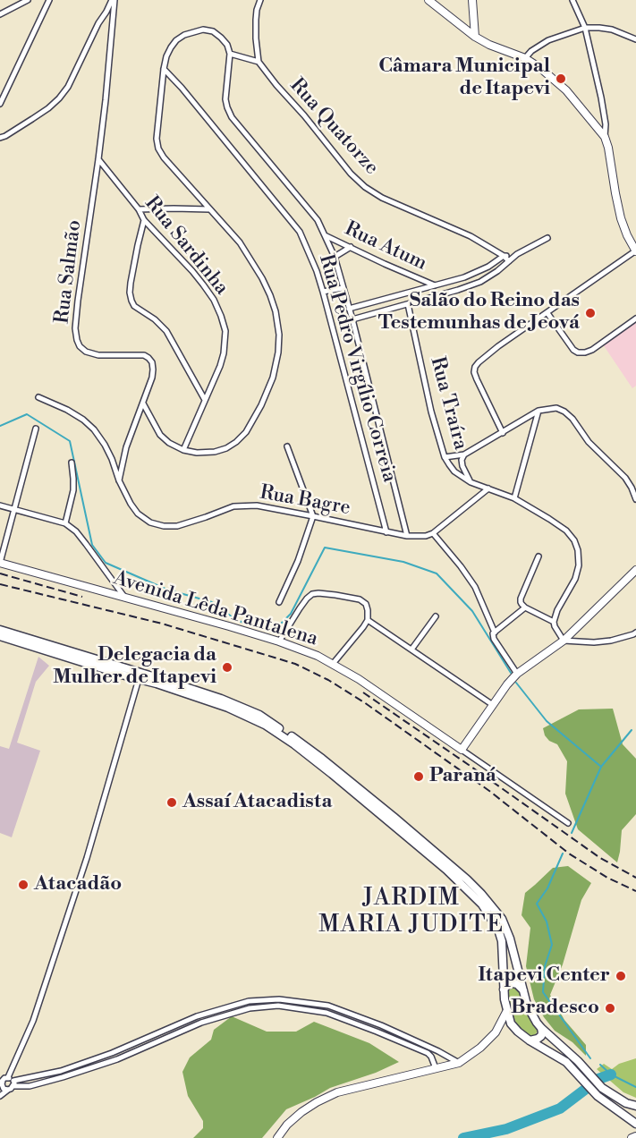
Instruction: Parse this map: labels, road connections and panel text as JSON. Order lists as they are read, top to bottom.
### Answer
{
  "streets": {
    "street": [
      "Rua Quatorze",
      "Rua Sardinha",
      "Rua Atum",
      "Rua Salmão",
      "Rua Pedro Virgílio Correia",
      "Rua Traíra",
      "Rua Bagre",
      "Avenida Lêda Pantalena"
    ]
  },
  "crossings": [
    ["Rua Sardinha", "Rua Salmão"],
    ["Rua Atum", "Rua Pedro Virgílio Correia"],
    ["Rua Salmão", "Rua Bagre"],
    ["Rua Pedro Virgílio Correia", "Rua Bagre"]
  ],
  "districts": ["JARDIM MARIA JUDITE"],
  "places": [
    "Câmara Municipal de Itapevi",
    "Salão do Reino das Testemunhas de Jeová",
    "Delegacia da Mulher de Itapevi",
    "Paraná",
    "Assaí Atacadista",
    "Atacadão",
    "Itapevi Center",
    "Bradesco"
  ]
}
